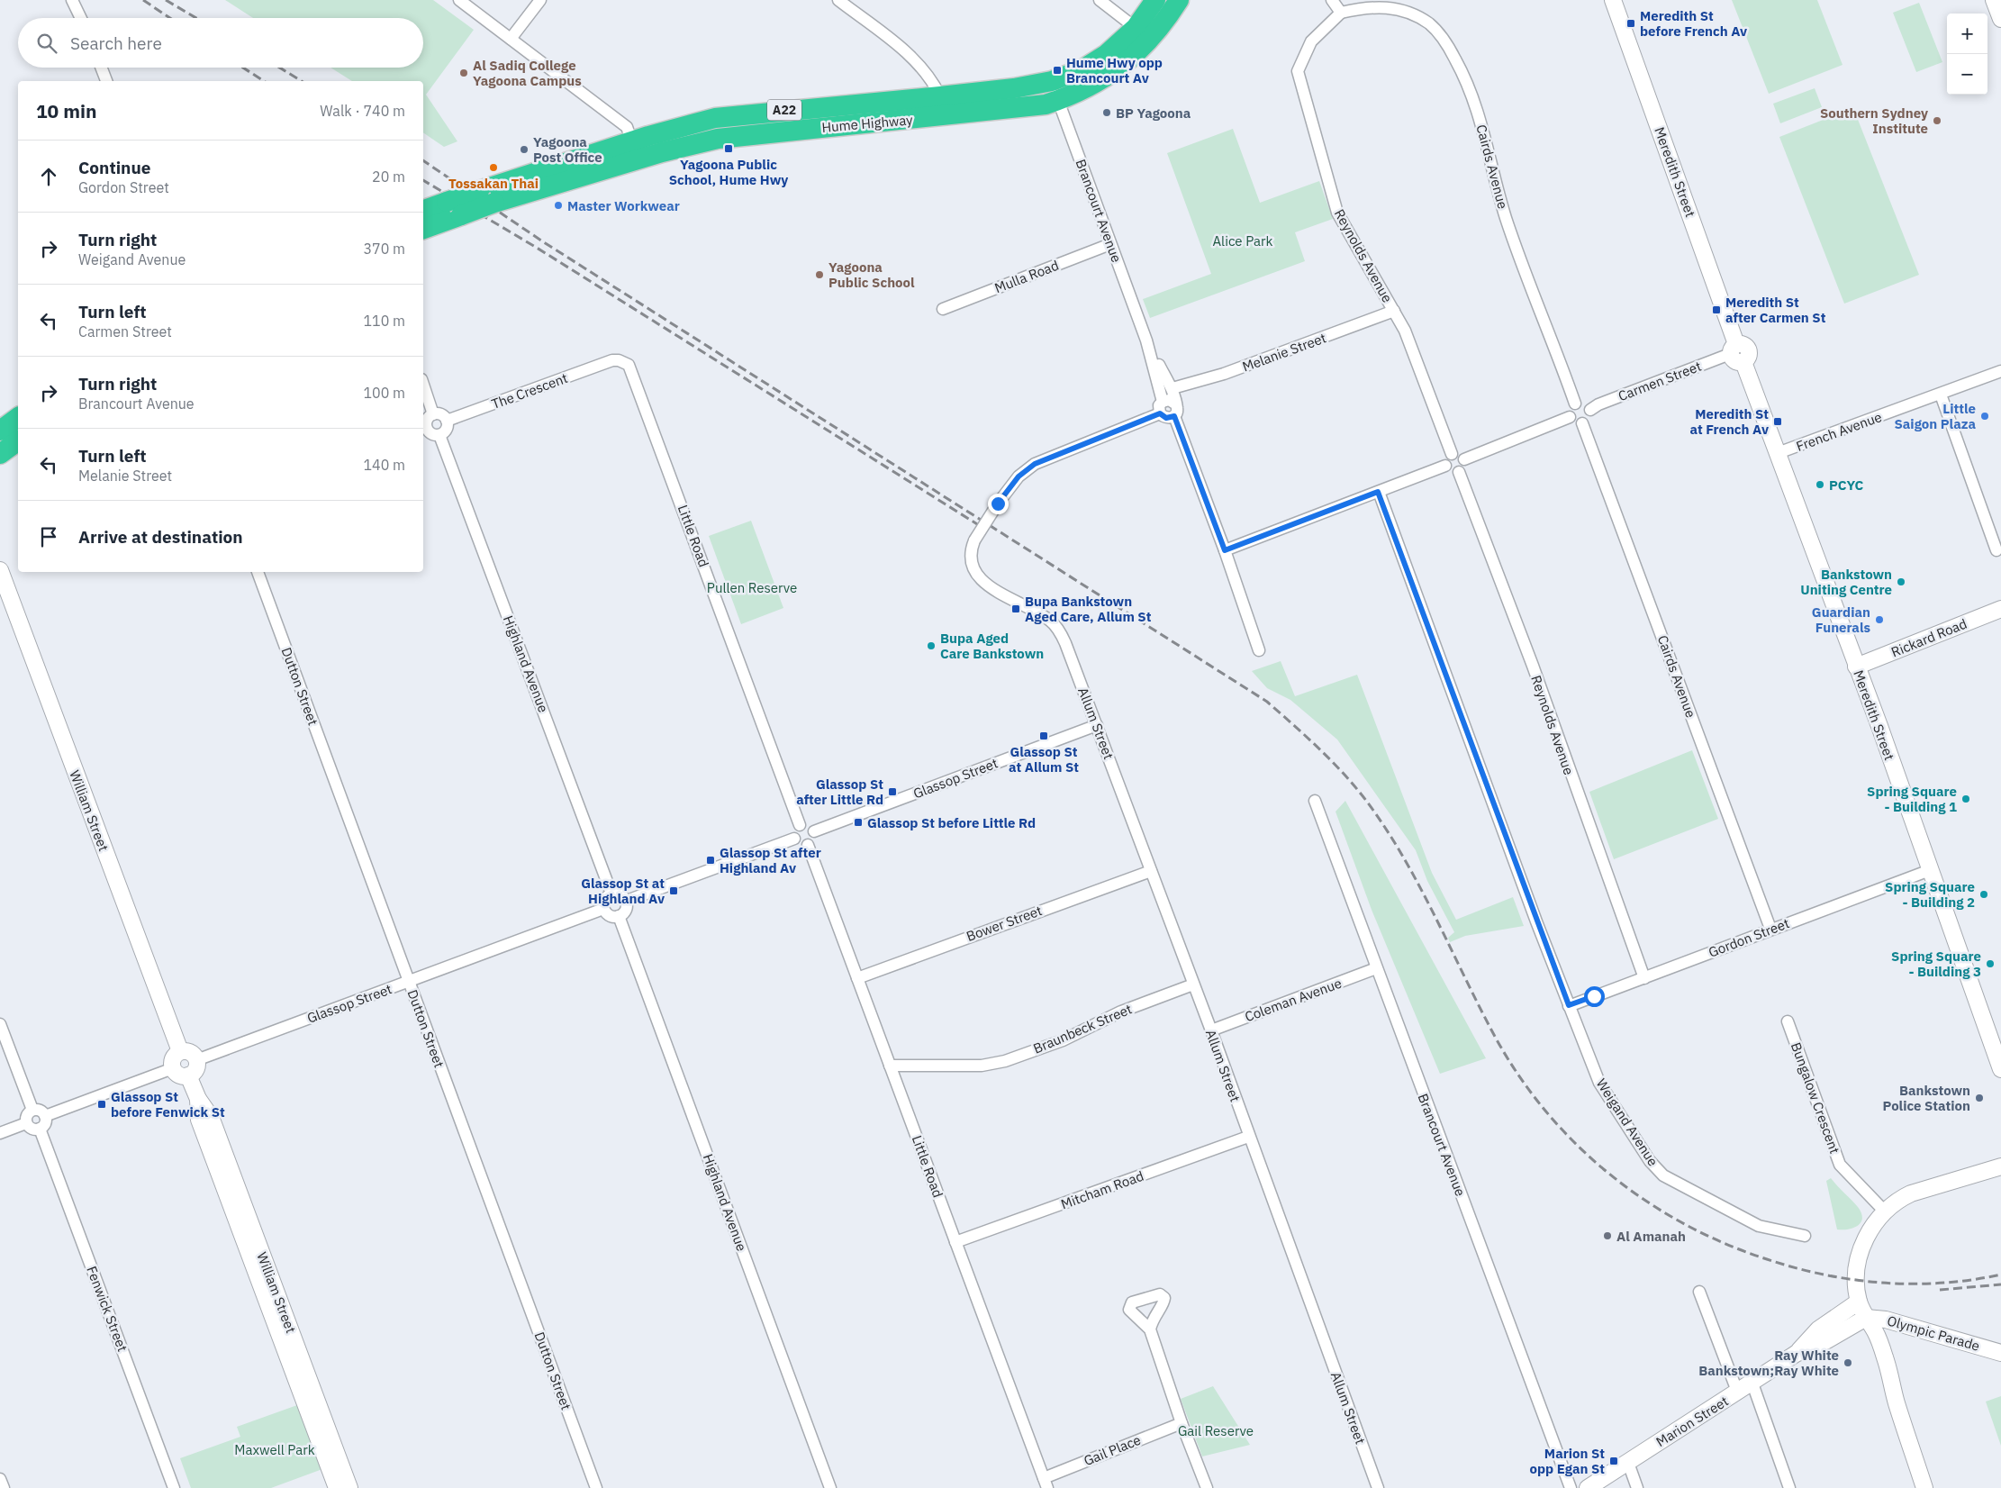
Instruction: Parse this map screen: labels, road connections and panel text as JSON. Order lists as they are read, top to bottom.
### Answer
{
  "streets": {
    "highway": ["A22", "Hume Highway"],
    "street": [
      "Cairds Avenue",
      "Meredith Street",
      "Brancourt Avenue",
      "Reynolds Avenue",
      "Mulla Road",
      "Melanie Street",
      "Carmen Street",
      "The Crescent",
      "French Avenue",
      "Little Road",
      "Rickard Road",
      "Highland Avenue",
      "Dutton Street",
      "Allum Street",
      "Glassop Street",
      "William Street",
      "Bower Street",
      "Gordon Street",
      "Coleman Avenue",
      "Braunbeck Street",
      "Bungalow Crescent",
      "Weigand Avenue",
      "Mitcham Road",
      "Fenwick Street",
      "Olympic Parade",
      "Marion Street",
      "Gail Place"
    ]
  },
  "crossings": [
    ["Hume Highway", "Brancourt Avenue"],
    ["Cairds Avenue", "Reynolds Avenue"],
    ["Cairds Avenue", "Carmen Street"],
    ["Cairds Avenue", "Gordon Street"],
    ["Meredith Street", "Carmen Street"],
    ["Meredith Street", "French Avenue"],
    ["Meredith Street", "Rickard Road"],
    ["Meredith Street", "Gordon Street"],
    ["Brancourt Avenue", "Mulla Road"],
    ["Brancourt Avenue", "Melanie Street"],
    ["Brancourt Avenue", "Allum Street"],
    ["Brancourt Avenue", "Coleman Avenue"],
    ["Reynolds Avenue", "Melanie Street"],
    ["Reynolds Avenue", "Gordon Street"],
    ["The Crescent", "Little Road"],
    ["The Crescent", "Highland Avenue"],
    ["Little Road", "Glassop Street"],
    ["Little Road", "Bower Street"],
    ["Little Road", "Braunbeck Street"],
    ["Little Road", "Mitcham Road"],
    ["Little Road", "Gail Place"],
    ["Highland Avenue", "Glassop Street"],
    ["Dutton Street", "Glassop Street"],
    ["Allum Street", "Glassop Street"],
    ["Allum Street", "Bower Street"],
    ["Allum Street", "Coleman Avenue"],
    ["Allum Street", "Braunbeck Street"],
    ["Allum Street", "Mitcham Road"],
    ["Glassop Street", "William Street"],
    ["Gordon Street", "Weigand Avenue"],
    ["Olympic Parade", "Marion Street"]
  ],
  "parks": [
    "Alice Park",
    "Pullen Reserve",
    "Gail Reserve",
    "Maxwell Park"
  ],
  "places": {
    "transit": [
      "Meredith St before French Av",
      "Hume Hwy opp Brancourt Av",
      "Yagoona Public School, Hume Hwy",
      "Meredith St after Carmen St",
      "Meredith St at French Av",
      "Bupa Bankstown Aged Care, Allum St",
      "Glassop St at Allum St",
      "Glassop St after Little Rd",
      "Glassop St before Little Rd",
      "Glassop St after Highland Av",
      "Glassop St at Highland Av",
      "Glassop St before Fenwick St",
      "Marion St opp Egan St"
    ],
    "other": [
      "Al Sadiq College Yagoona Campus",
      "BP Yagoona",
      "Southern Sydney Institute",
      "Yagoona Post Office",
      "Tossakan Thai",
      "Master Workwear",
      "Yagoona Public School",
      "Little Saigon Plaza",
      "PCYC",
      "Bankstown Uniting Centre",
      "Guardian Funerals",
      "Bupa Aged Care Bankstown",
      "Spring Square - Building 1",
      "Spring Square - Building 2",
      "Spring Square - Building 3",
      "Bankstown Police Station",
      "Al Amanah",
      "Ray White Bankstown;Ray White"
    ]
  },
  "page": {
    "map_buttons": ["+", "−"],
    "search": "Search here",
    "heading": ["10 min", "Walk · 740 m"],
    "list": [
      ["Continue", "Gordon Street", "20 m"],
      ["Turn right", "Weigand Avenue", "370 m"],
      ["Turn left", "Carmen Street", "110 m"],
      ["Turn right", "Brancourt Avenue", "100 m"],
      ["Turn left", "Melanie Street", "140 m"],
      "Arrive at destination"
    ]
  }
}
